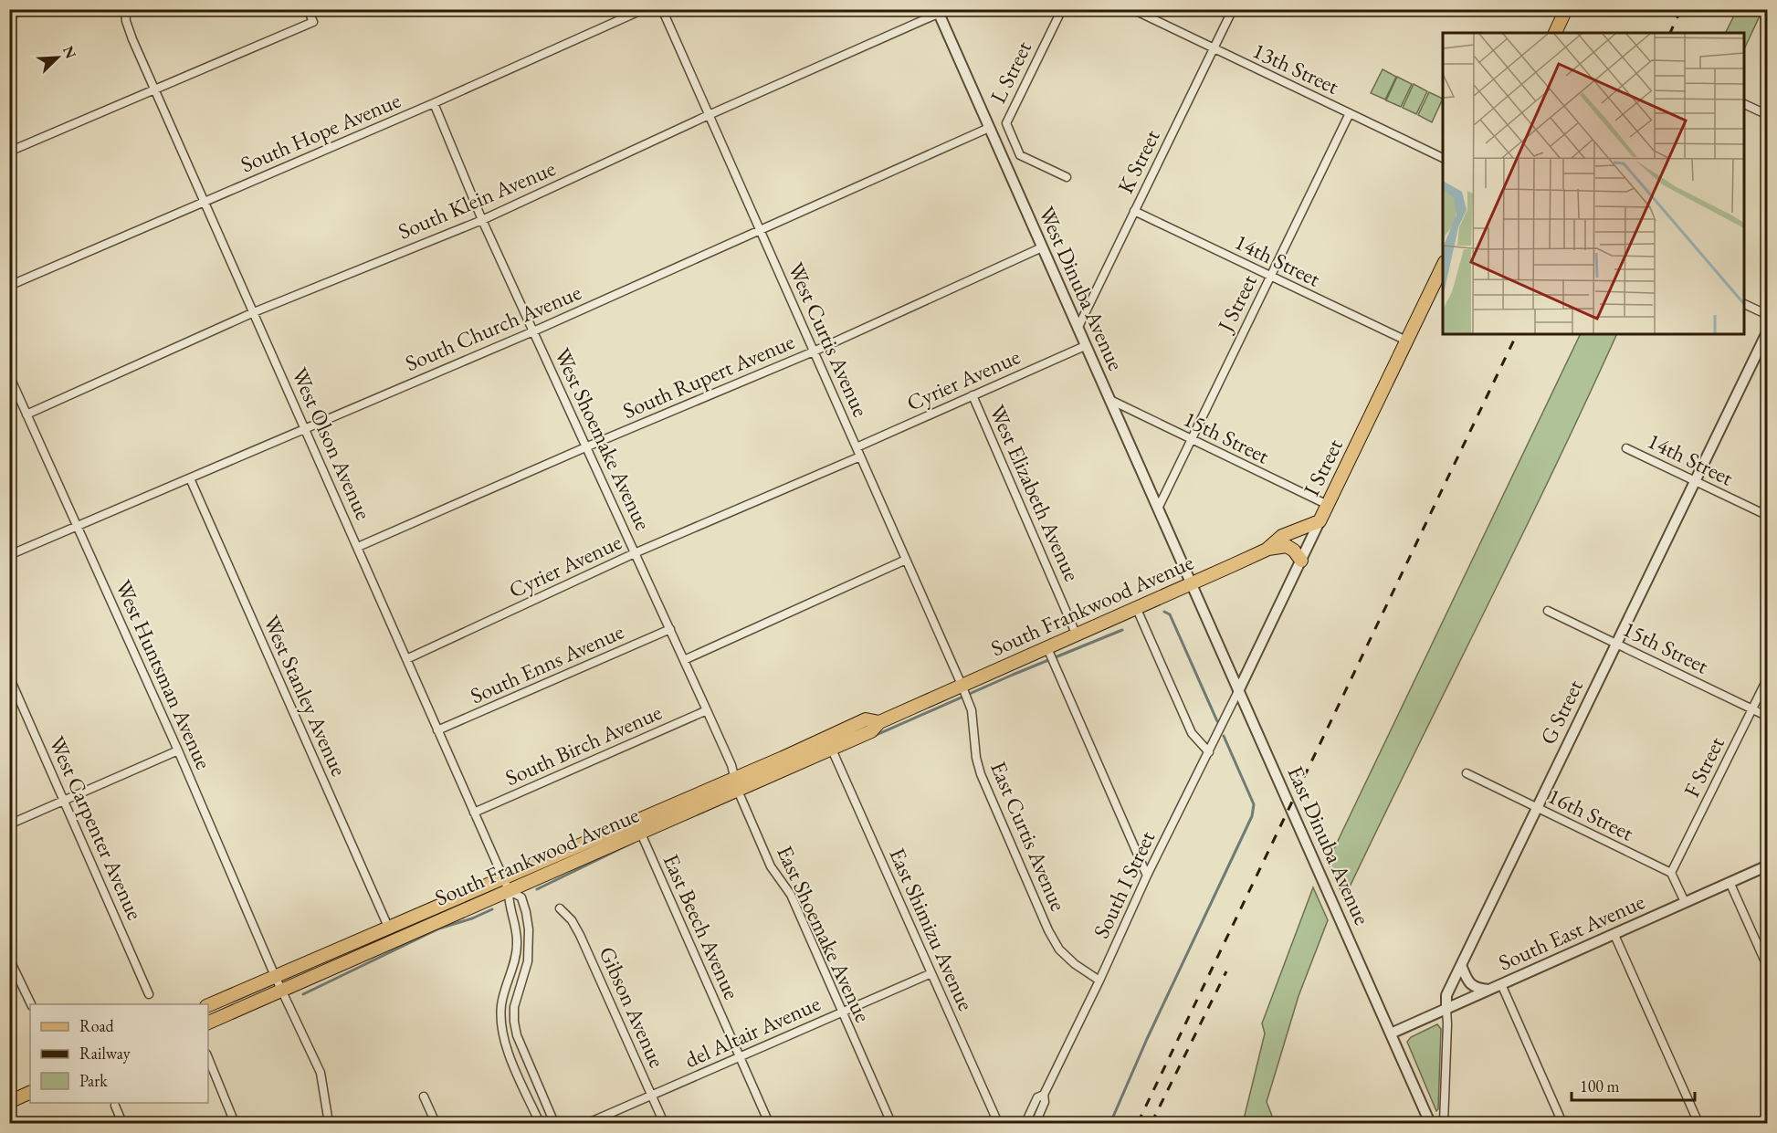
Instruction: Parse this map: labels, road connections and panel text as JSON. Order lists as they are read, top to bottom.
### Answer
{
  "streets": {
    "main road": ["I Street", "South Frankwood Avenue"],
    "street": [
      "13th Street",
      "L Street",
      "South Hope Avenue",
      "K Street",
      "South Klein Avenue",
      "14th Street",
      "West Dinuba Avenue",
      "J Street",
      "South Church Avenue",
      "West Curtis Avenue",
      "South Rupert Avenue",
      "Cyrier Avenue",
      "15th Street",
      "West Shoemake Avenue",
      "West Olson Avenue",
      "West Elizabeth Avenue",
      "South Enns Avenue",
      "West Huntsman Avenue",
      "West Stanley Avenue",
      "G Street",
      "South Birch Avenue",
      "F Street",
      "16th Street",
      "West Carpenter Avenue",
      "East Curtis Avenue",
      "East Dinuba Avenue",
      "South I Street",
      "East Beech Avenue",
      "East Shimizu Avenue",
      "South East Avenue",
      "East Shoemake Avenue",
      "Gibson Avenue",
      "del Altair Avenue"
    ]
  },
  "crossings": [
    ["13th Street", "K Street"],
    ["13th Street", "J Street"],
    ["South Hope Avenue", "West Shoemake Avenue"],
    ["South Hope Avenue", "West Olson Avenue"],
    ["K Street", "14th Street"],
    ["K Street", "West Dinuba Avenue"],
    ["South Klein Avenue", "West Dinuba Avenue"],
    ["South Klein Avenue", "West Curtis Avenue"],
    ["South Klein Avenue", "West Shoemake Avenue"],
    ["South Klein Avenue", "West Olson Avenue"],
    ["South Klein Avenue", "West Huntsman Avenue"],
    ["14th Street", "J Street"],
    ["14th Street", "I Street"],
    ["14th Street", "G Street"],
    ["West Dinuba Avenue", "J Street"],
    ["West Dinuba Avenue", "South Church Avenue"],
    ["West Dinuba Avenue", "South Rupert Avenue"],
    ["West Dinuba Avenue", "Cyrier Avenue"],
    ["West Dinuba Avenue", "15th Street"],
    ["West Dinuba Avenue", "South Frankwood Avenue"],
    ["West Dinuba Avenue", "East Dinuba Avenue"],
    ["J Street", "15th Street"],
    ["South Church Avenue", "West Curtis Avenue"],
    ["South Church Avenue", "West Shoemake Avenue"],
    ["South Church Avenue", "West Olson Avenue"],
    ["South Church Avenue", "West Huntsman Avenue"],
    ["South Church Avenue", "West Stanley Avenue"],
    ["West Curtis Avenue", "South Rupert Avenue"],
    ["West Curtis Avenue", "Cyrier Avenue"],
    ["West Curtis Avenue", "South Frankwood Avenue"],
    ["West Curtis Avenue", "East Curtis Avenue"],
    ["South Rupert Avenue", "West Shoemake Avenue"],
    ["South Rupert Avenue", "West Olson Avenue"],
    ["Cyrier Avenue", "West Shoemake Avenue"],
    ["Cyrier Avenue", "West Olson Avenue"],
    ["Cyrier Avenue", "West Elizabeth Avenue"],
    ["15th Street", "I Street"],
    ["15th Street", "G Street"],
    ["15th Street", "F Street"],
    ["West Shoemake Avenue", "South Frankwood Avenue"],
    ["West Shoemake Avenue", "South Enns Avenue"],
    ["West Shoemake Avenue", "South Birch Avenue"],
    ["West Shoemake Avenue", "East Shoemake Avenue"],
    ["West Olson Avenue", "South Frankwood Avenue"],
    ["West Olson Avenue", "South Enns Avenue"],
    ["West Olson Avenue", "South Birch Avenue"],
    ["I Street", "South Frankwood Avenue"],
    ["I Street", "East Dinuba Avenue"],
    ["I Street", "South I Street"],
    ["West Elizabeth Avenue", "South Frankwood Avenue"],
    ["South Frankwood Avenue", "West Huntsman Avenue"],
    ["South Frankwood Avenue", "West Stanley Avenue"],
    ["South Frankwood Avenue", "East Curtis Avenue"],
    ["South Frankwood Avenue", "East Dinuba Avenue"],
    ["South Frankwood Avenue", "East Beech Avenue"],
    ["South Frankwood Avenue", "East Shimizu Avenue"],
    ["South Frankwood Avenue", "East Shoemake Avenue"],
    ["G Street", "16th Street"],
    ["G Street", "South East Avenue"],
    ["F Street", "16th Street"],
    ["East Curtis Avenue", "South I Street"],
    ["East Dinuba Avenue", "South I Street"],
    ["East Dinuba Avenue", "South East Avenue"],
    ["East Beech Avenue", "del Altair Avenue"],
    ["East Shimizu Avenue", "del Altair Avenue"],
    ["East Shoemake Avenue", "del Altair Avenue"],
    ["Gibson Avenue", "del Altair Avenue"]
  ],
  "legend": ["Road", "Railway", "Park"],
  "scale_bar": "100 m",
  "north": "top right"
}
